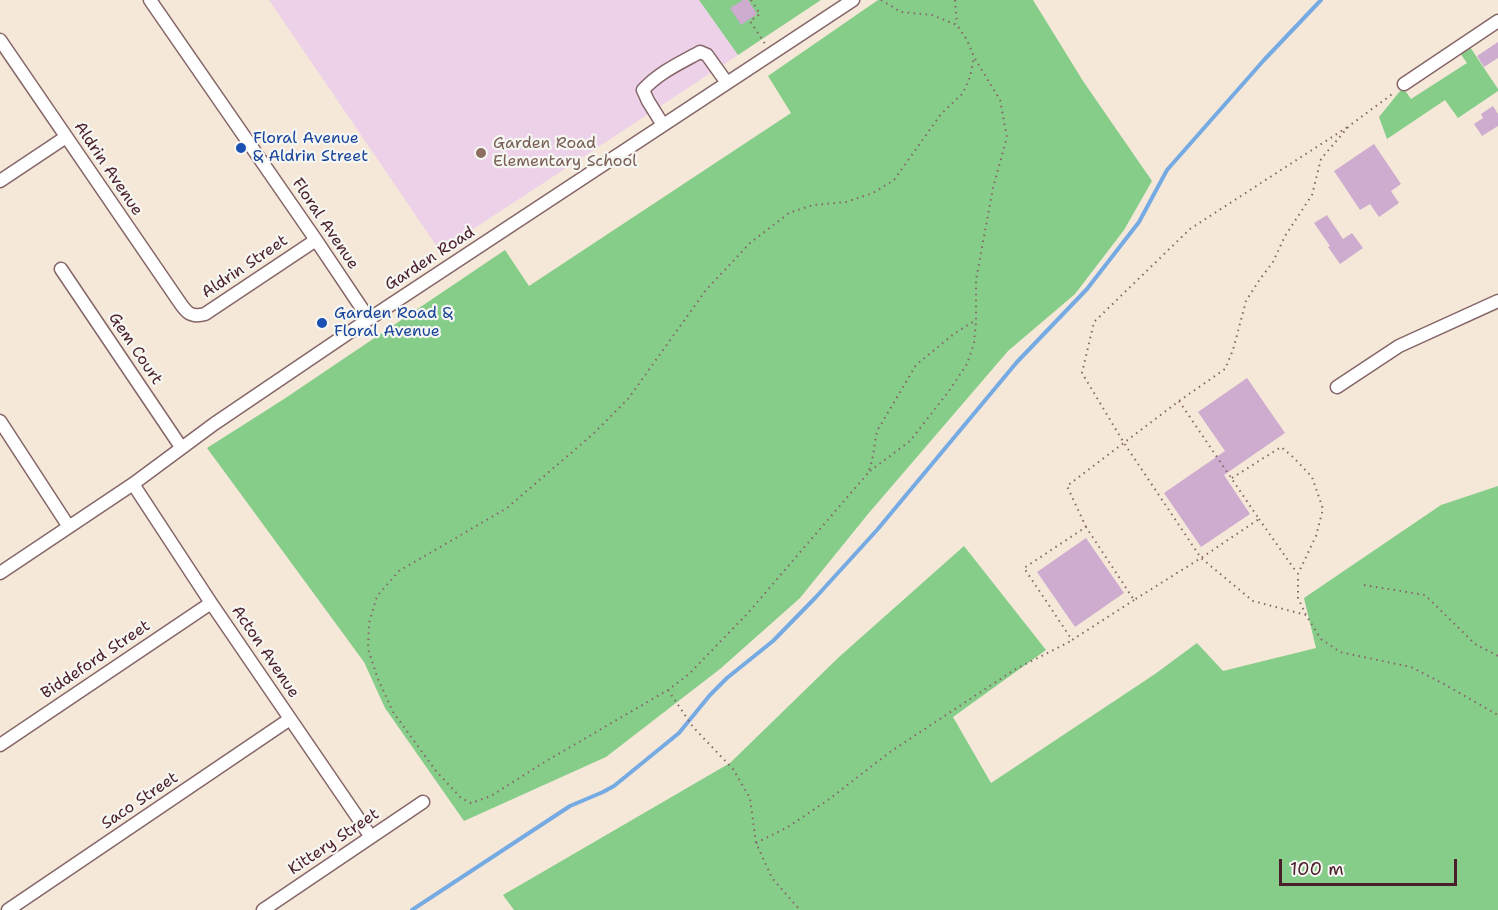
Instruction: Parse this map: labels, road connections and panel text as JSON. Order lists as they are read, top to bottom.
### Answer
{
  "streets": {
    "street": [
      "Aldrin Avenue",
      "Floral Avenue",
      "Garden Road",
      "Aldrin Street",
      "Gem Court",
      "Acton Avenue",
      "Biddeford Street",
      "Saco Street",
      "Kittery Street"
    ]
  },
  "crossings": [
    ["Aldrin Avenue", "Aldrin Street"],
    ["Floral Avenue", "Garden Road"],
    ["Floral Avenue", "Aldrin Street"],
    ["Garden Road", "Gem Court"],
    ["Garden Road", "Acton Avenue"],
    ["Acton Avenue", "Biddeford Street"],
    ["Acton Avenue", "Saco Street"],
    ["Acton Avenue", "Kittery Street"]
  ],
  "places": ["Floral Avenue & Aldrin Street", "Garden Road Elementary School", "Garden Road & Floral Avenue"],
  "scale_bar": "100 m"
}
